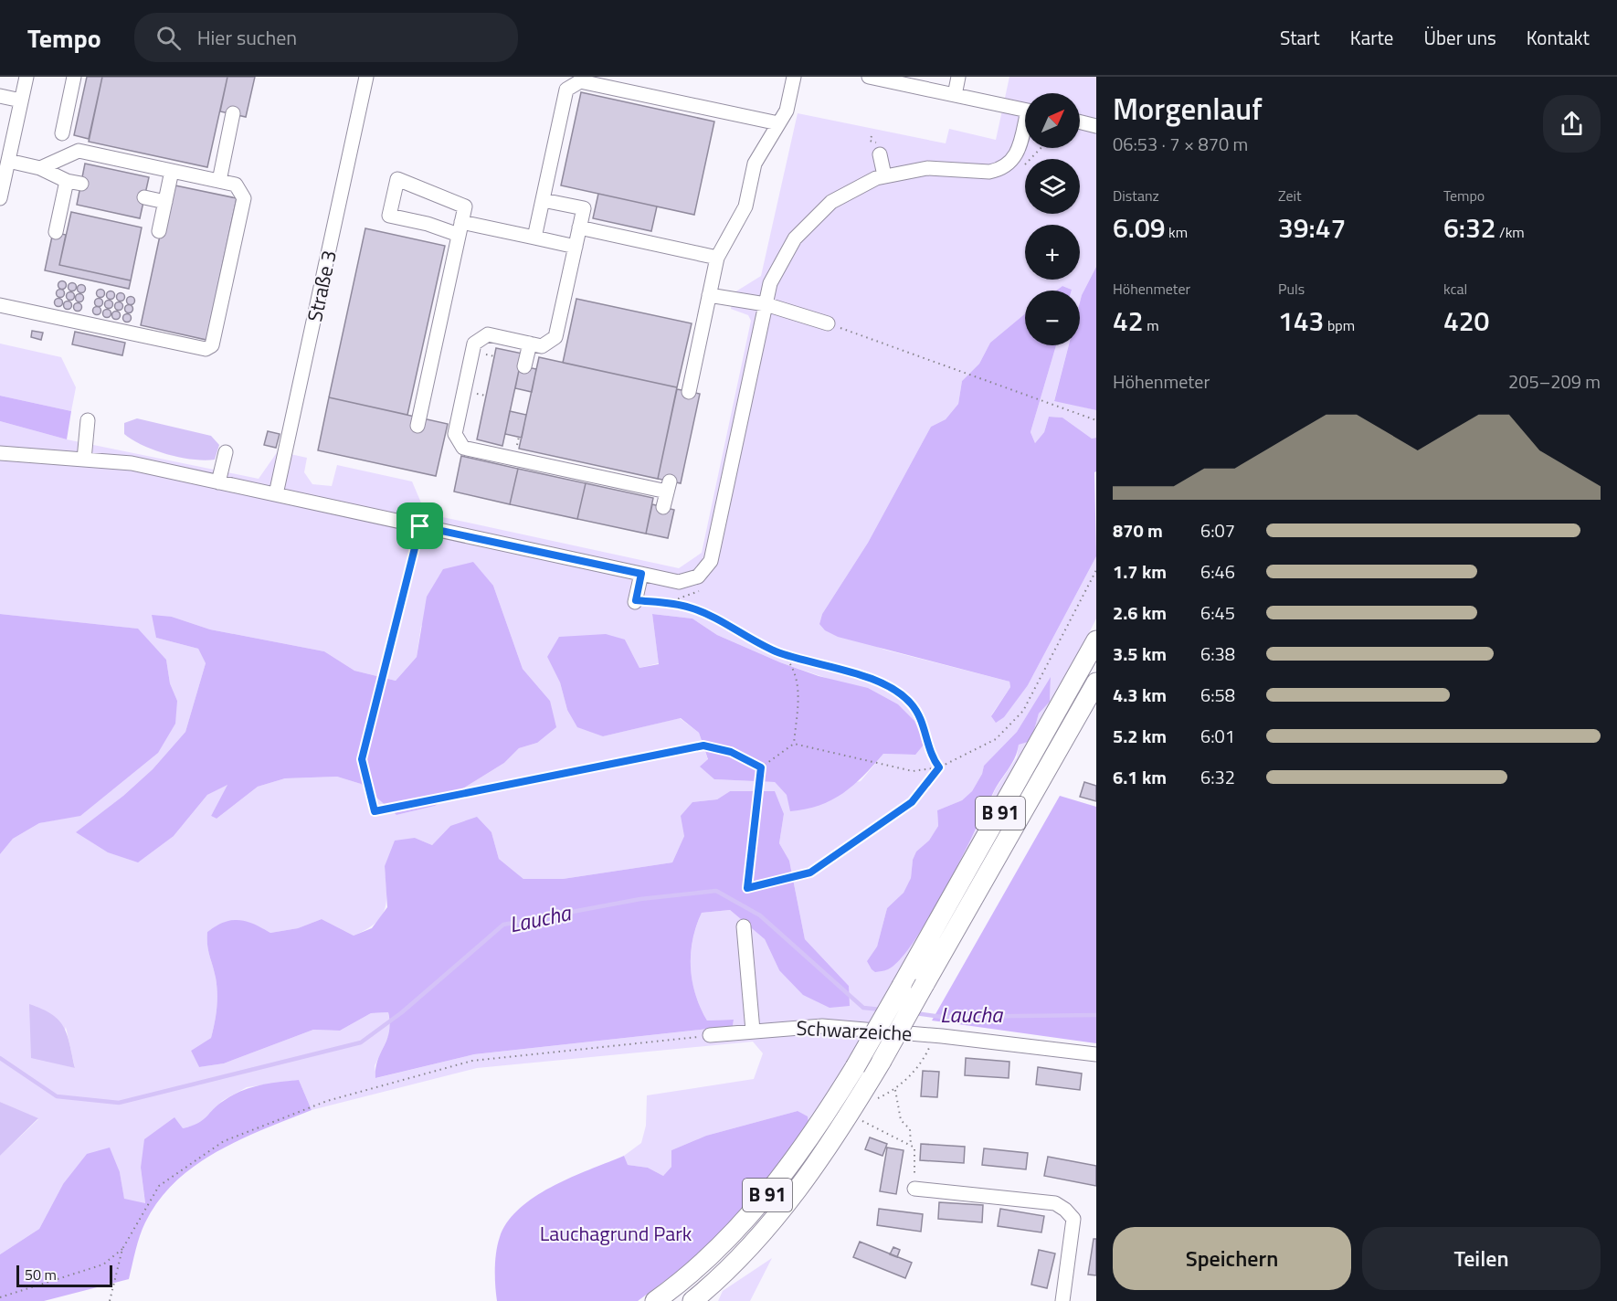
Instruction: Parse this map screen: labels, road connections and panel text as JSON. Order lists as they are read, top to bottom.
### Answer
{
  "streets": {
    "highway": ["B 91"],
    "street": ["Straße 3", "Schwarzeiche"]
  },
  "water": ["Laucha"],
  "parks": ["Lauchagrund Park"],
  "scale_bar": "50 m",
  "north": "top right",
  "page": {
    "header": "Tempo",
    "search": "Hier suchen",
    "nav": [
      "Start",
      "Karte",
      "Über uns",
      "Kontakt"
    ],
    "heading": ["Morgenlauf", "06:53 · 7 × 870 m"],
    "map_buttons": ["+", "−"],
    "stats": [
      ["Distanz", "6.09 km"],
      ["Zeit", "39:47"],
      ["Tempo", "6:32 /km"],
      ["Höhenmeter", "42 m"],
      ["Puls", "143 bpm"],
      ["kcal", "420"]
    ],
    "chart": ["Höhenmeter", "205–209 m"],
    "list": [
      {
        "name": "870 m",
        "note": "6:07"
      },
      {
        "name": "1.7 km",
        "note": "6:46"
      },
      {
        "name": "2.6 km",
        "note": "6:45"
      },
      {
        "name": "3.5 km",
        "note": "6:38"
      },
      {
        "name": "4.3 km",
        "note": "6:58"
      },
      {
        "name": "5.2 km",
        "note": "6:01"
      },
      {
        "name": "6.1 km",
        "note": "6:32"
      }
    ],
    "buttons": ["Speichern", "Teilen"],
    "scale": "50 m"
  }
}
